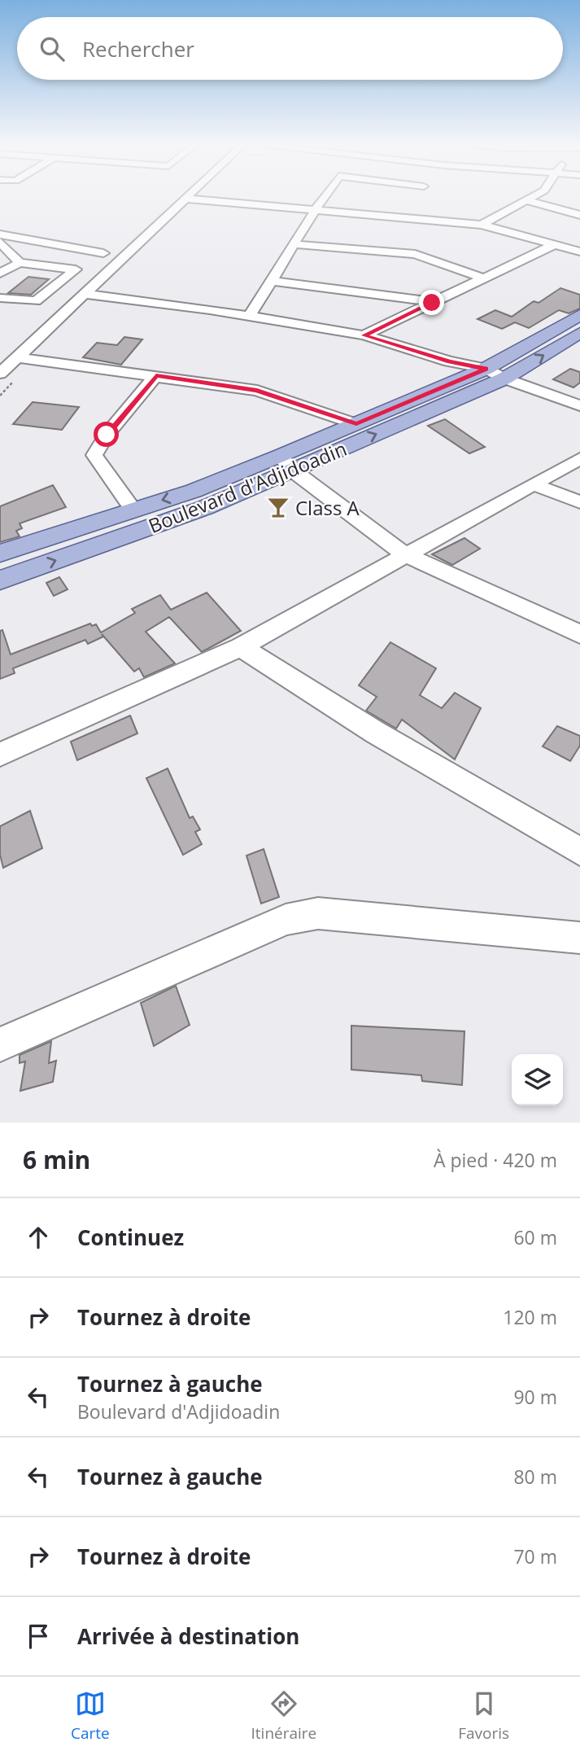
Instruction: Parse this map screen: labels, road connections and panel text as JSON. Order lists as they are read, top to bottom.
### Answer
{
  "streets": {
    "main road": ["Boulevard d'Adjidoadin"]
  },
  "places": {
    "bar": ["Class A"]
  },
  "page": {
    "search": "Rechercher",
    "heading": ["6 min", "À pied · 420 m"],
    "list": [
      ["Continuez", "60 m"],
      ["Tournez à droite", "120 m"],
      ["Tournez à gauche", "Boulevard d'Adjidoadin", "90 m"],
      ["Tournez à gauche", "80 m"],
      ["Tournez à droite", "70 m"],
      "Arrivée à destination"
    ],
    "nav": ["Carte", "Itinéraire", "Favoris"]
  }
}
